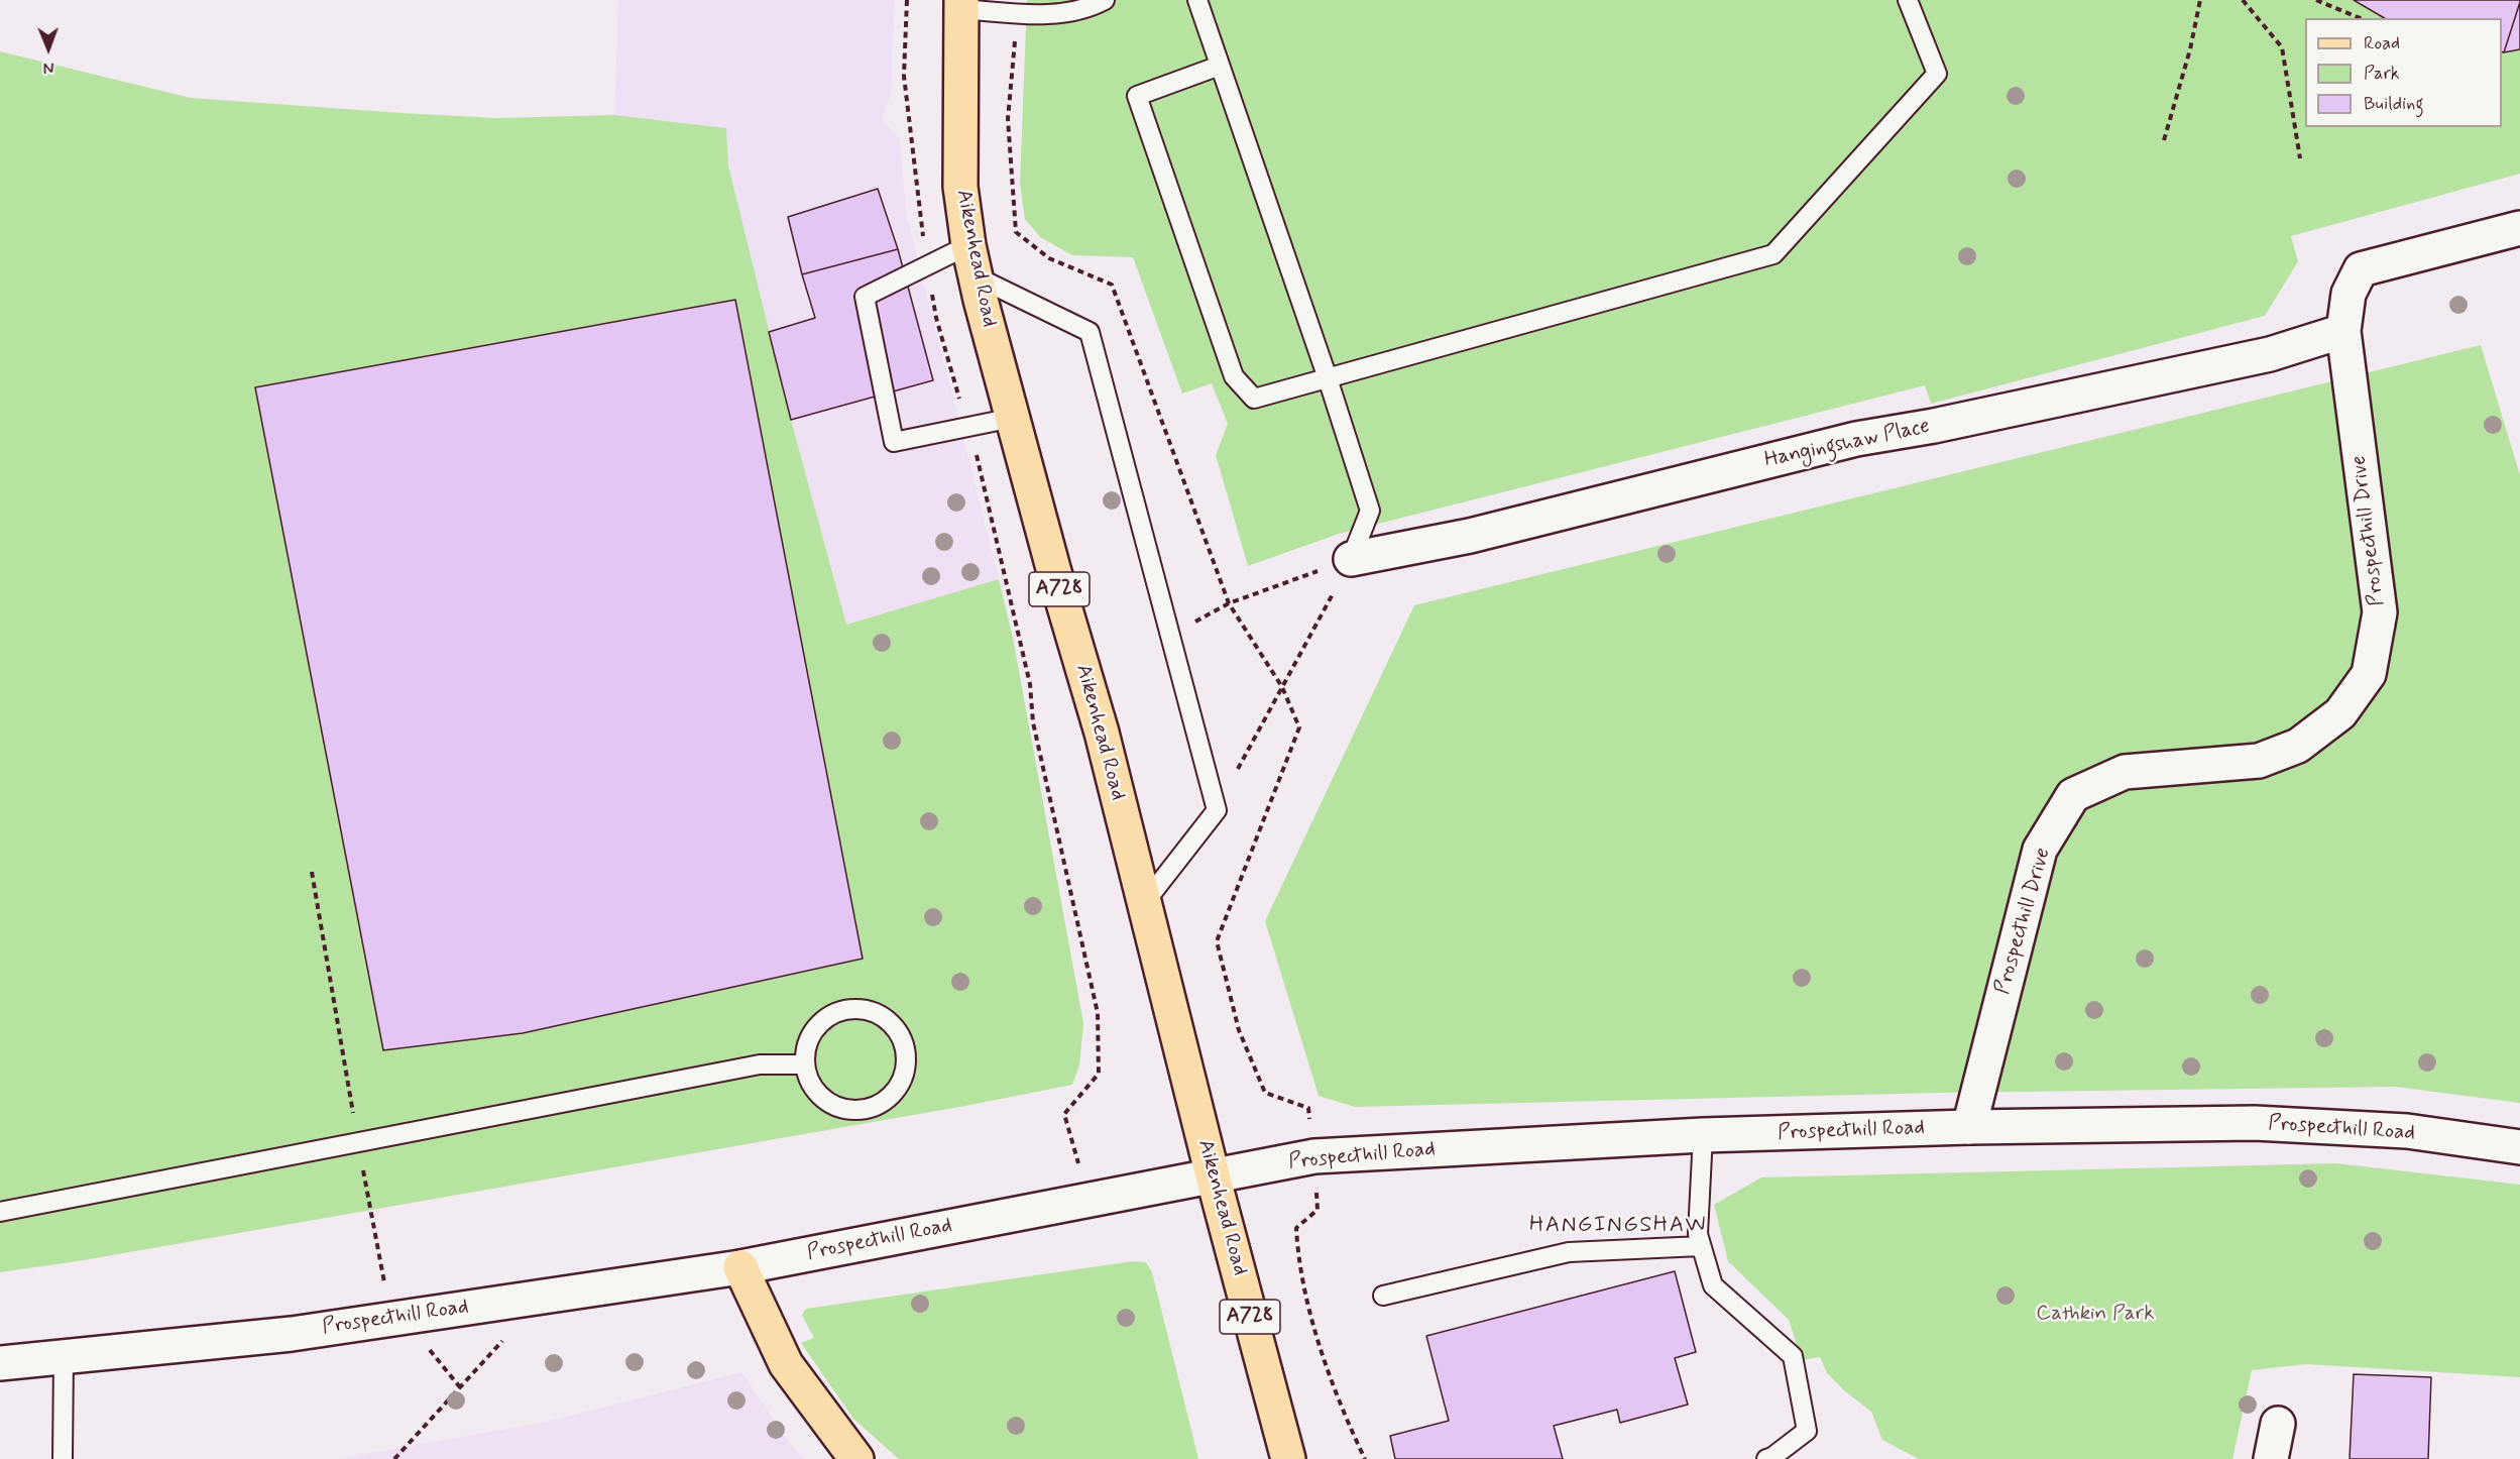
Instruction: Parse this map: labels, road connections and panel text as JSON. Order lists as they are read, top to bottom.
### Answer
{
  "streets": {
    "main road": [
      "Aikenhead Road",
      "Hangingshaw Place",
      "Prospecthill Drive",
      "A728",
      "Prospecthill Road"
    ]
  },
  "crossings": [
    ["Aikenhead Road", "Prospecthill Road"],
    ["Hangingshaw Place", "Prospecthill Drive"],
    ["Prospecthill Drive", "Prospecthill Road"]
  ],
  "districts": ["HANGINGSHAW"],
  "parks": ["Cathkin Park"],
  "legend": ["Road", "Park", "Building"],
  "north": "bottom"
}
